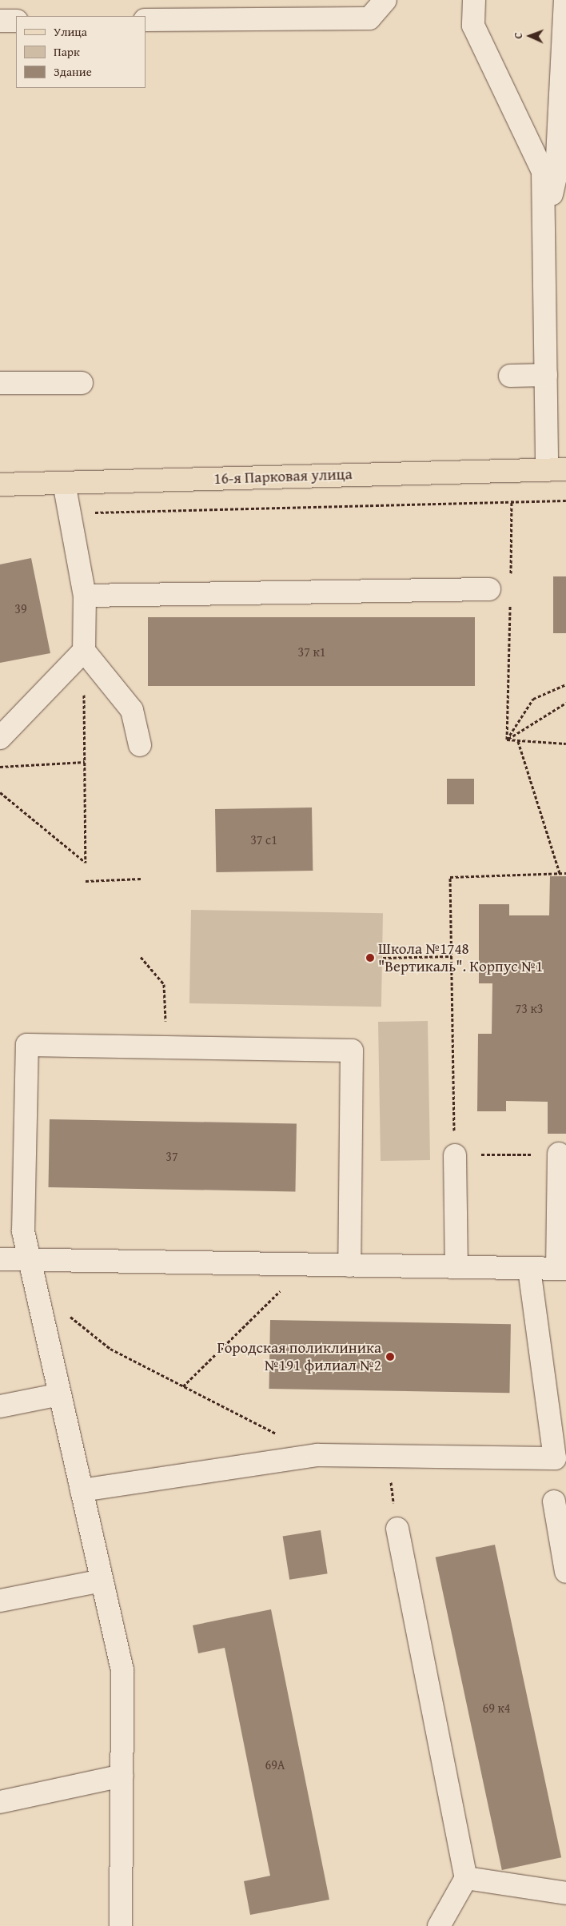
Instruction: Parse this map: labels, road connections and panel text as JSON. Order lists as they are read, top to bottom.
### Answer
{
  "streets": {
    "main road": ["16-я Парковая улица"]
  },
  "places": ["Школа №1748 \"Вертикаль\". Корпус №1", "Городская поликлиника №191 филиал №2"],
  "house_numbers": [
    "39",
    "37 к1",
    "37 с1",
    "73 к3",
    "37",
    "69 к4",
    "69А"
  ],
  "legend": ["Улица", "Парк", "Здание"],
  "north": "left"
}
